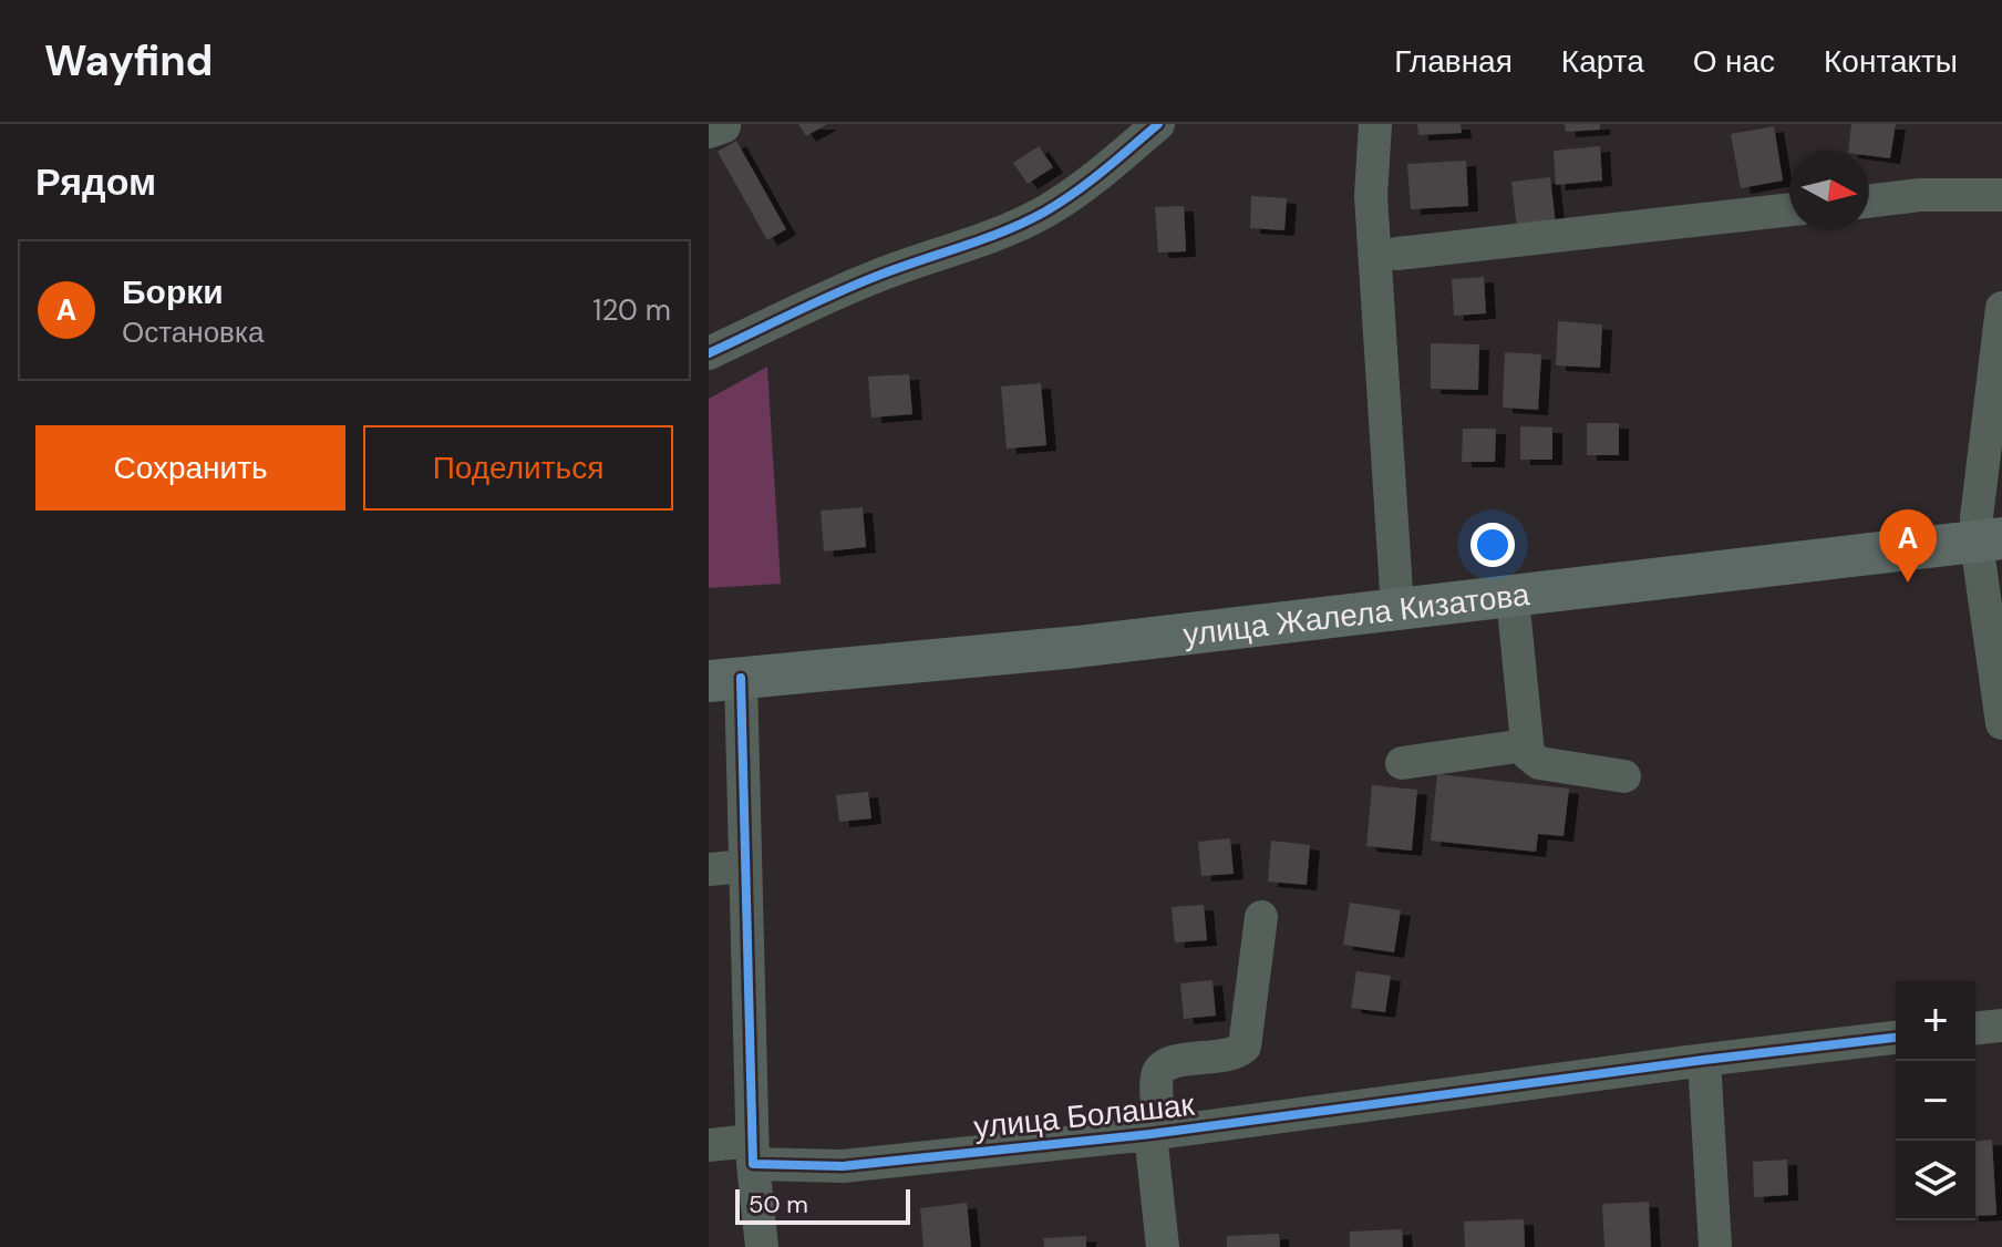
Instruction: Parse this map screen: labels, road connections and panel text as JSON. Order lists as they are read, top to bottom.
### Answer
{
  "streets": {
    "main road": ["улица Жалела Кизатова"],
    "street": ["улица Болашак"]
  },
  "scale_bar": "50 m",
  "north": "right",
  "page": {
    "header": "Wayfind",
    "nav": [
      "Главная",
      "Карта",
      "О нас",
      "Контакты"
    ],
    "heading": "Рядом",
    "list": [
      {
        "mark": "A",
        "name": "Борки",
        "note": "Остановка",
        "value": "120 m"
      }
    ],
    "buttons": ["Сохранить", "Поделиться"],
    "pins": "A",
    "map_buttons": ["+", "−"],
    "scale": "50 m"
  }
}
